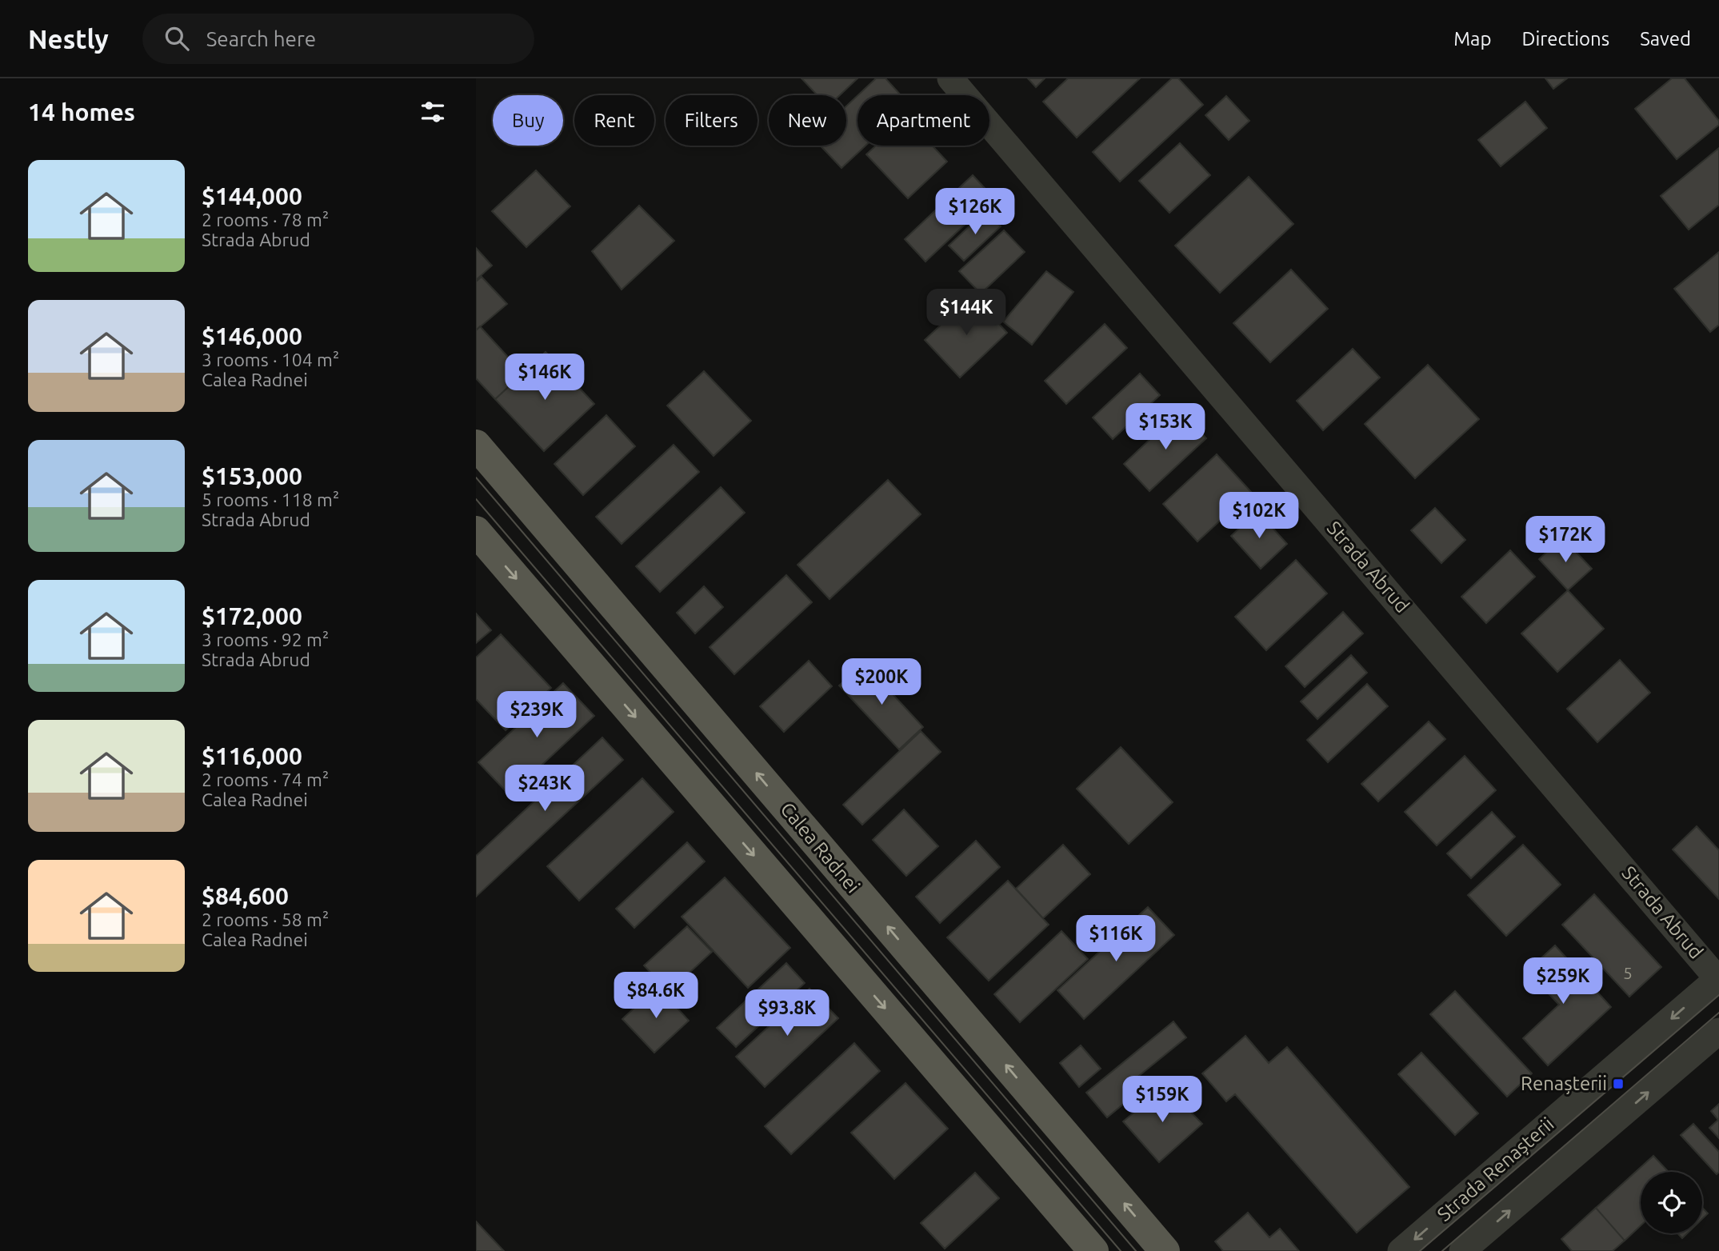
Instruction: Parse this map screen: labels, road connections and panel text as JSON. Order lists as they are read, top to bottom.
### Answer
{
  "streets": {
    "main road": ["Calea Radnei"],
    "street": ["Strada Abrud", "Strada Renașterii"]
  },
  "crossings": [
    ["Strada Abrud", "Strada Renașterii"]
  ],
  "places": {
    "transit": ["Renașterii"]
  },
  "house_numbers": ["5"],
  "page": {
    "header": "Nestly",
    "search": "Search here",
    "nav": ["Map", "Directions", "Saved"],
    "heading": "14 homes",
    "chip": [
      "Buy",
      "Rent",
      "Filters",
      "New",
      "Apartment"
    ],
    "list": [
      {
        "name": "$144,000",
        "note": "2 rooms · 78 m² · Strada Abrud"
      },
      {
        "name": "$146,000",
        "note": "3 rooms · 104 m² · Calea Radnei"
      },
      {
        "name": "$153,000",
        "note": "5 rooms · 118 m² · Strada Abrud"
      },
      {
        "name": "$172,000",
        "note": "3 rooms · 92 m² · Strada Abrud"
      },
      {
        "name": "$116,000",
        "note": "2 rooms · 74 m² · Calea Radnei"
      },
      {
        "name": "$84,600",
        "note": "2 rooms · 58 m² · Calea Radnei"
      }
    ],
    "price": [
      "$126K",
      "$144K",
      "$146K",
      "$153K",
      "$102K",
      "$172K",
      "$200K",
      "$239K",
      "$243K",
      "$116K",
      "$259K",
      "$84.6K",
      "$93.8K",
      "$159K"
    ]
  }
}
